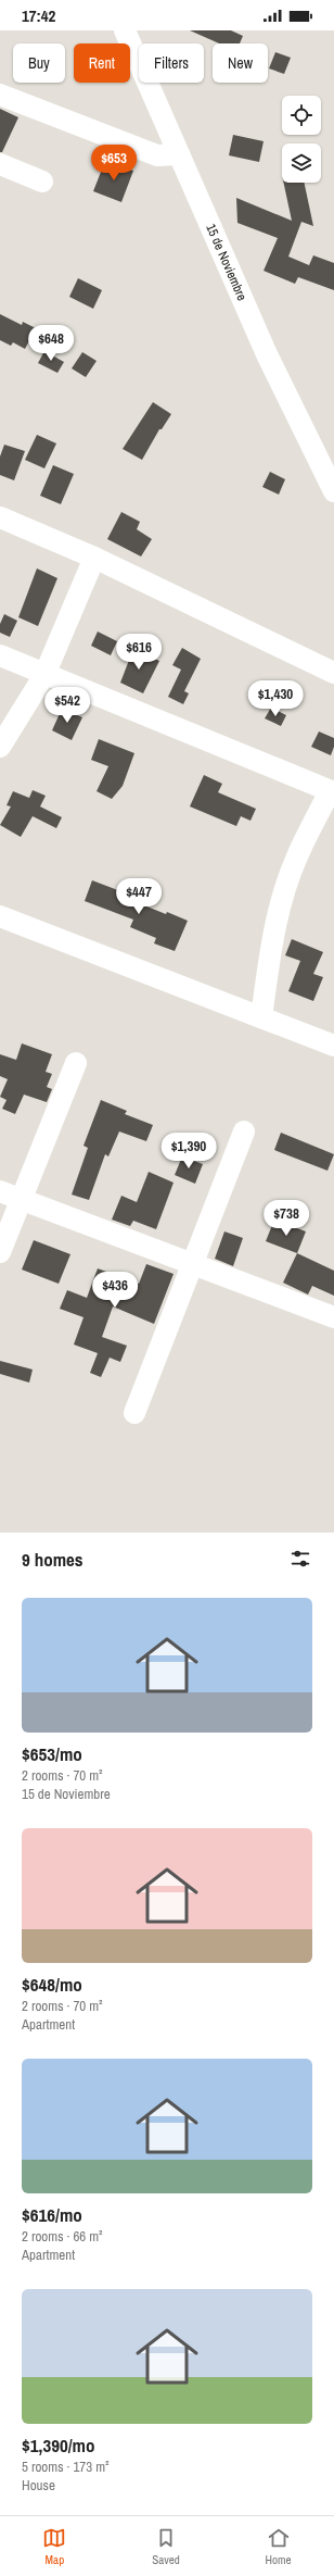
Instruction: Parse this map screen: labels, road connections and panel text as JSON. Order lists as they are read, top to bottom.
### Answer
{
  "streets": {
    "street": ["15 de Noviembre"]
  },
  "page": {
    "status": "17:42",
    "chip": [
      "Buy",
      "Rent",
      "Filters",
      "New"
    ],
    "price": [
      "$653",
      "$648",
      "$616",
      "$1,430",
      "$542",
      "$447",
      "$1,390",
      "$738",
      "$436"
    ],
    "heading": "9 homes",
    "list": [
      {
        "name": "$653/mo",
        "note": "2 rooms · 70 m² · 15 de Noviembre"
      },
      {
        "name": "$648/mo",
        "note": "2 rooms · 70 m² · Apartment"
      },
      {
        "name": "$616/mo",
        "note": "2 rooms · 66 m² · Apartment"
      },
      {
        "name": "$1,390/mo",
        "note": "5 rooms · 173 m² · House"
      }
    ],
    "tabs": ["Map", "Saved", "Home"]
  }
}
